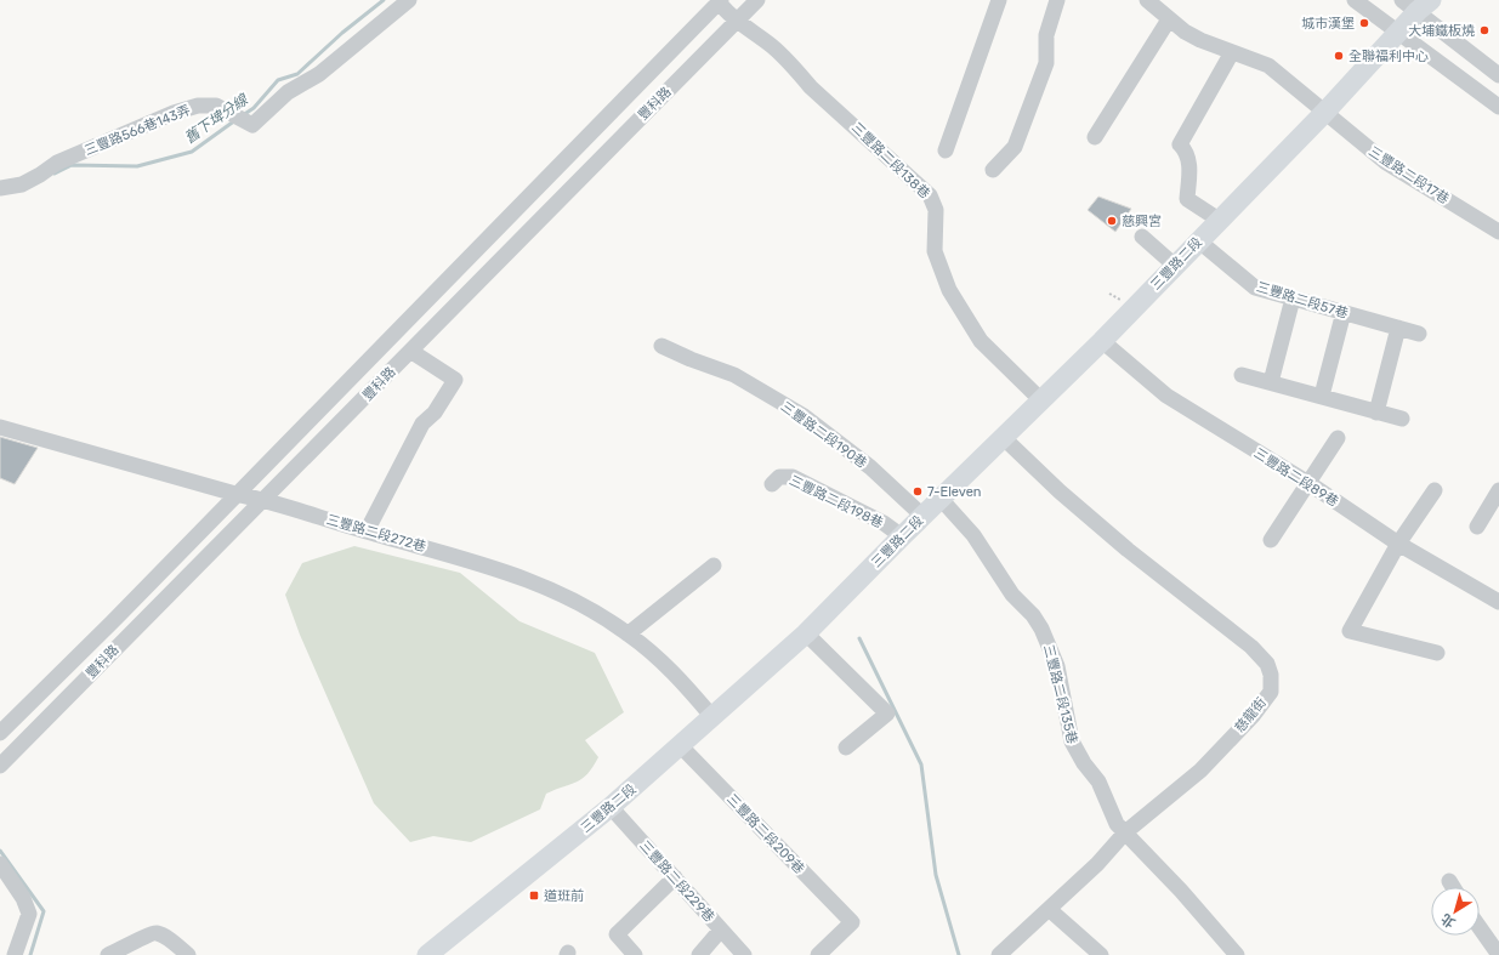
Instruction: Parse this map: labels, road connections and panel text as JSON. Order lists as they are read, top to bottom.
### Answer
{
  "streets": {
    "main road": ["三豐路二段"],
    "street": [
      "豐科路",
      "三豐路566巷143弄",
      "三豐路二段138巷",
      "三豐路二段17巷",
      "三豐路二段57巷",
      "三豐路二段190巷",
      "三豐路二段89巷",
      "三豐路二段198巷",
      "三豐路二段272巷",
      "三豐路二段135巷",
      "慈龍街",
      "三豐路二段209巷",
      "三豐路二段229巷"
    ]
  },
  "crossings": [
    ["豐科路", "三豐路二段138巷"],
    ["豐科路", "三豐路二段272巷"],
    ["三豐路二段138巷", "三豐路二段"],
    ["三豐路二段17巷", "三豐路二段"],
    ["三豐路二段", "三豐路二段57巷"],
    ["三豐路二段", "三豐路二段190巷"],
    ["三豐路二段", "三豐路二段89巷"],
    ["三豐路二段", "三豐路二段198巷"],
    ["三豐路二段", "三豐路二段272巷"],
    ["三豐路二段", "三豐路二段135巷"],
    ["三豐路二段", "慈龍街"],
    ["三豐路二段", "三豐路二段209巷"],
    ["三豐路二段", "三豐路二段229巷"],
    ["三豐路二段135巷", "慈龍街"]
  ],
  "water": ["舊下埤分線"],
  "places": {
    "other": [
      "城市漢堡",
      "大埔鐵板燒",
      "全聯福利中心",
      "慈興宮",
      "7-Eleven"
    ],
    "transit": ["道班前"]
  },
  "north": "bottom left"
}
